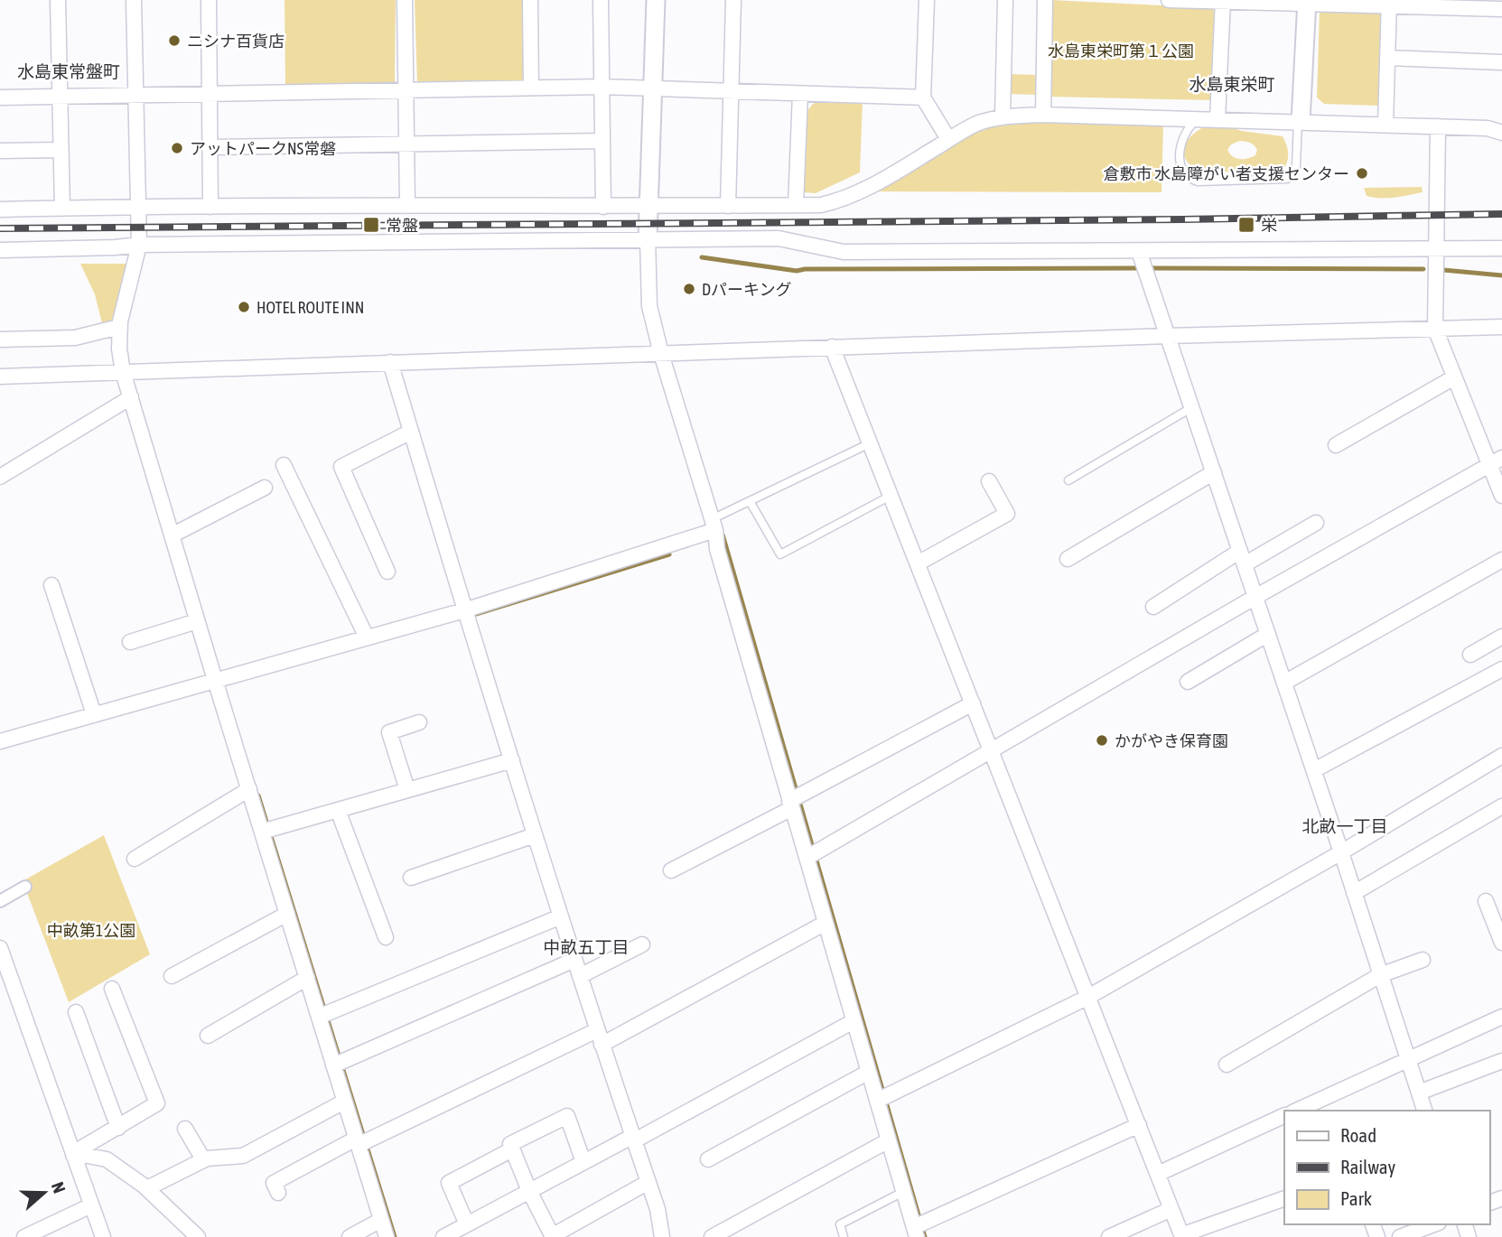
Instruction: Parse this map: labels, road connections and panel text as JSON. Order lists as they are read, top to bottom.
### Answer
{
  "districts": [
    "水島東常盤町",
    "水島東栄町",
    "北畝一丁目",
    "中畝五丁目"
  ],
  "parks": ["水島東栄町第１公園", "中畝第1公園"],
  "places": {
    "other": [
      "ニシナ百貨店",
      "アットパークNS常磐",
      "倉敷市 水島障がい者支援センター",
      "Dパーキング",
      "HOTEL ROUTE INN",
      "かがやき保育園"
    ],
    "transit": ["常盤", "栄"]
  },
  "legend": ["Road", "Railway", "Park"],
  "north": "right"
}
